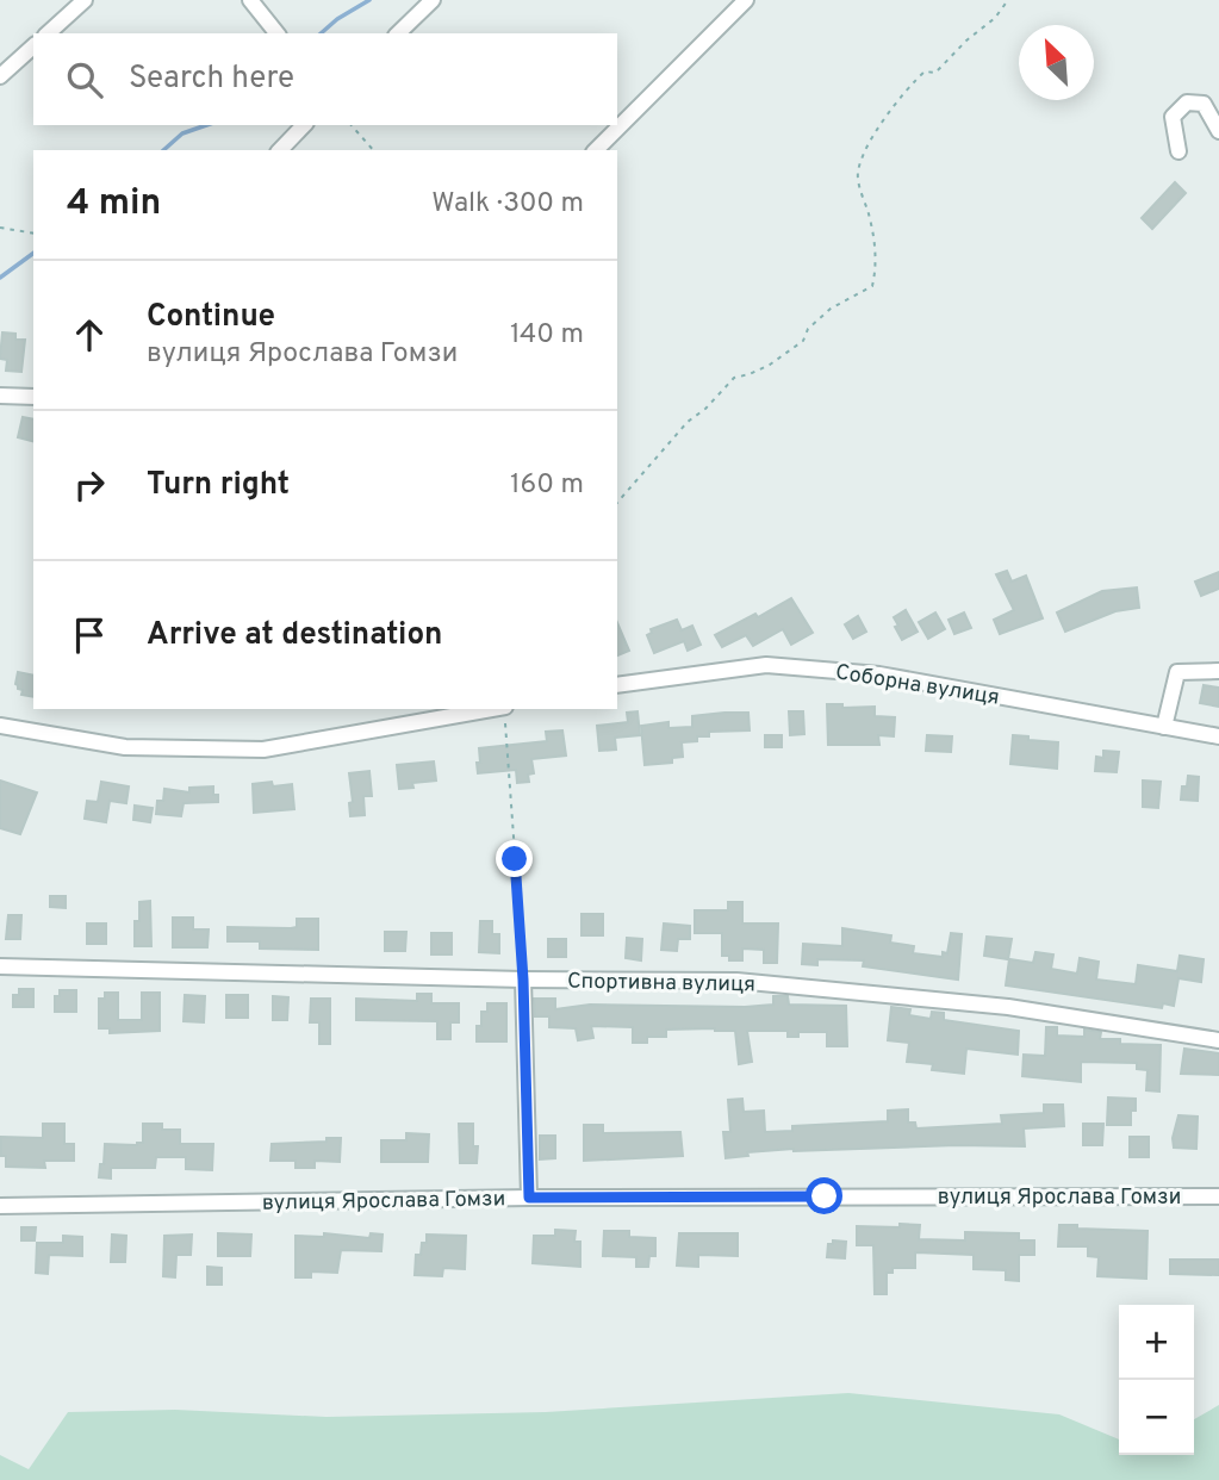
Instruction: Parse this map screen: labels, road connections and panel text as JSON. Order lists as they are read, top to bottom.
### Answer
{
  "streets": {
    "street": ["Соборна вулиця", "Спортивна вулиця", "вулиця Ярослава Гомзи"]
  },
  "north": "top left",
  "page": {
    "search": "Search here",
    "heading": ["4 min", "Walk · 300 m"],
    "list": [
      ["Continue", "вулиця Ярослава Гомзи", "140 m"],
      ["Turn right", "160 m"],
      "Arrive at destination"
    ],
    "map_buttons": ["+", "−"]
  }
}
